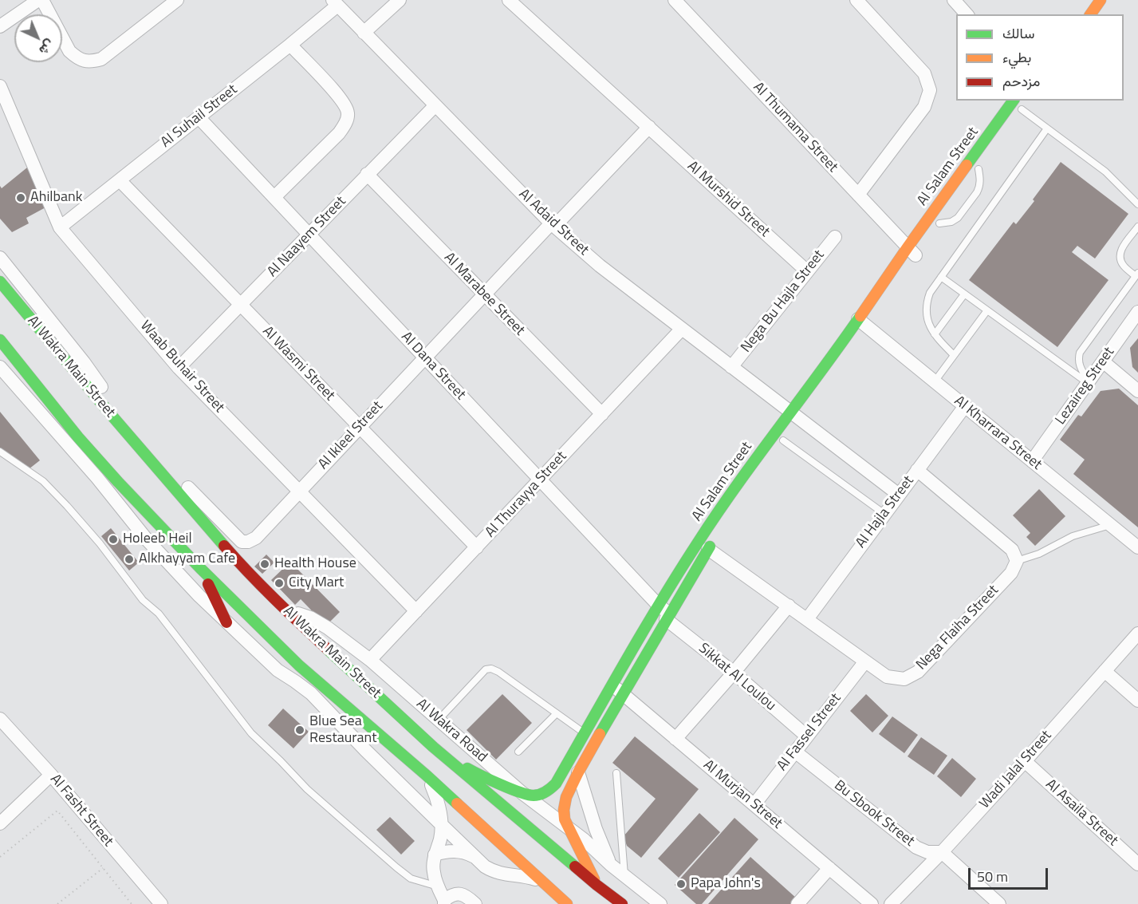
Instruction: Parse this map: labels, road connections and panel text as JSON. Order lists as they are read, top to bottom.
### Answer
{
  "streets": {
    "main road": ["Al Salam Street", "Al Wakra Main Street"],
    "street": [
      "Al Suhail Street",
      "Al Thumama Street",
      "Al Murshid Street",
      "Al Adaid Street",
      "Al Naayem Street",
      "Al Marabee Street",
      "Nega Bu Hajla Street",
      "Al Wasmi Street",
      "Al Dana Street",
      "Waab Buhair Street",
      "Lezaireg Street",
      "Al Kharrara Street",
      "Al Ikleel Street",
      "Al Thurayya Street",
      "Al Hajla Street",
      "Nega Flaiha Street",
      "Sikkat Al Loulou",
      "Al Wakra Road",
      "Al Fassel Street",
      "Wadi Jalal Street",
      "Al Murjan Street",
      "Al Fasht Street",
      "Al Asaila Street",
      "Bu Sbook Street"
    ]
  },
  "crossings": [
    ["Al Suhail Street", "Al Adaid Street"],
    ["Al Suhail Street", "Al Wasmi Street"],
    ["Al Suhail Street", "Al Dana Street"],
    ["Al Suhail Street", "Waab Buhair Street"],
    ["Al Thumama Street", "Al Salam Street"],
    ["Al Salam Street", "Al Adaid Street"],
    ["Al Salam Street", "Al Dana Street"],
    ["Al Salam Street", "Al Wakra Main Street"],
    ["Al Salam Street", "Al Kharrara Street"],
    ["Al Salam Street", "Nega Flaiha Street"],
    ["Al Salam Street", "Sikkat Al Loulou"],
    ["Al Salam Street", "Al Wakra Road"],
    ["Al Salam Street", "Al Murjan Street"],
    ["Al Murshid Street", "Nega Bu Hajla Street"],
    ["Al Adaid Street", "Al Naayem Street"],
    ["Al Adaid Street", "Nega Bu Hajla Street"],
    ["Al Adaid Street", "Al Ikleel Street"],
    ["Al Adaid Street", "Al Thurayya Street"],
    ["Al Adaid Street", "Al Hajla Street"],
    ["Al Naayem Street", "Al Marabee Street"],
    ["Al Naayem Street", "Al Wasmi Street"],
    ["Al Naayem Street", "Al Dana Street"],
    ["Al Naayem Street", "Waab Buhair Street"],
    ["Al Marabee Street", "Al Ikleel Street"],
    ["Al Marabee Street", "Al Thurayya Street"],
    ["Al Wasmi Street", "Al Ikleel Street"],
    ["Al Wasmi Street", "Al Thurayya Street"],
    ["Al Dana Street", "Al Ikleel Street"],
    ["Al Dana Street", "Al Thurayya Street"],
    ["Al Dana Street", "Sikkat Al Loulou"],
    ["Al Wakra Main Street", "Al Wakra Road"],
    ["Waab Buhair Street", "Al Ikleel Street"],
    ["Waab Buhair Street", "Al Thurayya Street"],
    ["Lezaireg Street", "Al Kharrara Street"],
    ["Al Kharrara Street", "Al Hajla Street"],
    ["Al Thurayya Street", "Al Wakra Road"],
    ["Al Hajla Street", "Nega Flaiha Street"],
    ["Nega Flaiha Street", "Al Fassel Street"],
    ["Sikkat Al Loulou", "Al Fassel Street"],
    ["Al Fassel Street", "Al Murjan Street"],
    ["Al Fassel Street", "Bu Sbook Street"],
    ["Wadi Jalal Street", "Al Asaila Street"],
    ["Wadi Jalal Street", "Bu Sbook Street"]
  ],
  "places": [
    "Ahilbank",
    "Holeeb Heil",
    "Alkhayyam Cafe",
    "Health House",
    "City Mart",
    "Blue Sea Restaurant",
    "Papa John's"
  ],
  "legend": ["سالك", "بطيء", "مزدحم"],
  "scale_bar": "50 m",
  "north": "bottom right"
}
